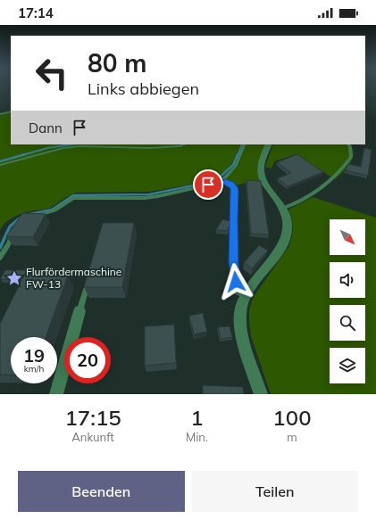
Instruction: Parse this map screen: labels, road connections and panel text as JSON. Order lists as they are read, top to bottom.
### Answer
{
  "places": {
    "place": ["Flurfördermaschine FW-13"]
  },
  "north": "bottom right",
  "page": {
    "status": "17:14",
    "turn": ["80 m", "Links abbiegen"],
    "then": "Dann",
    "speed": "19 km/h",
    "limit": "20",
    "eta": [
      "17:15",
      "Ankunft",
      "1",
      "Min.",
      "100",
      "m"
    ],
    "buttons": ["Beenden", "Teilen"]
  }
}
